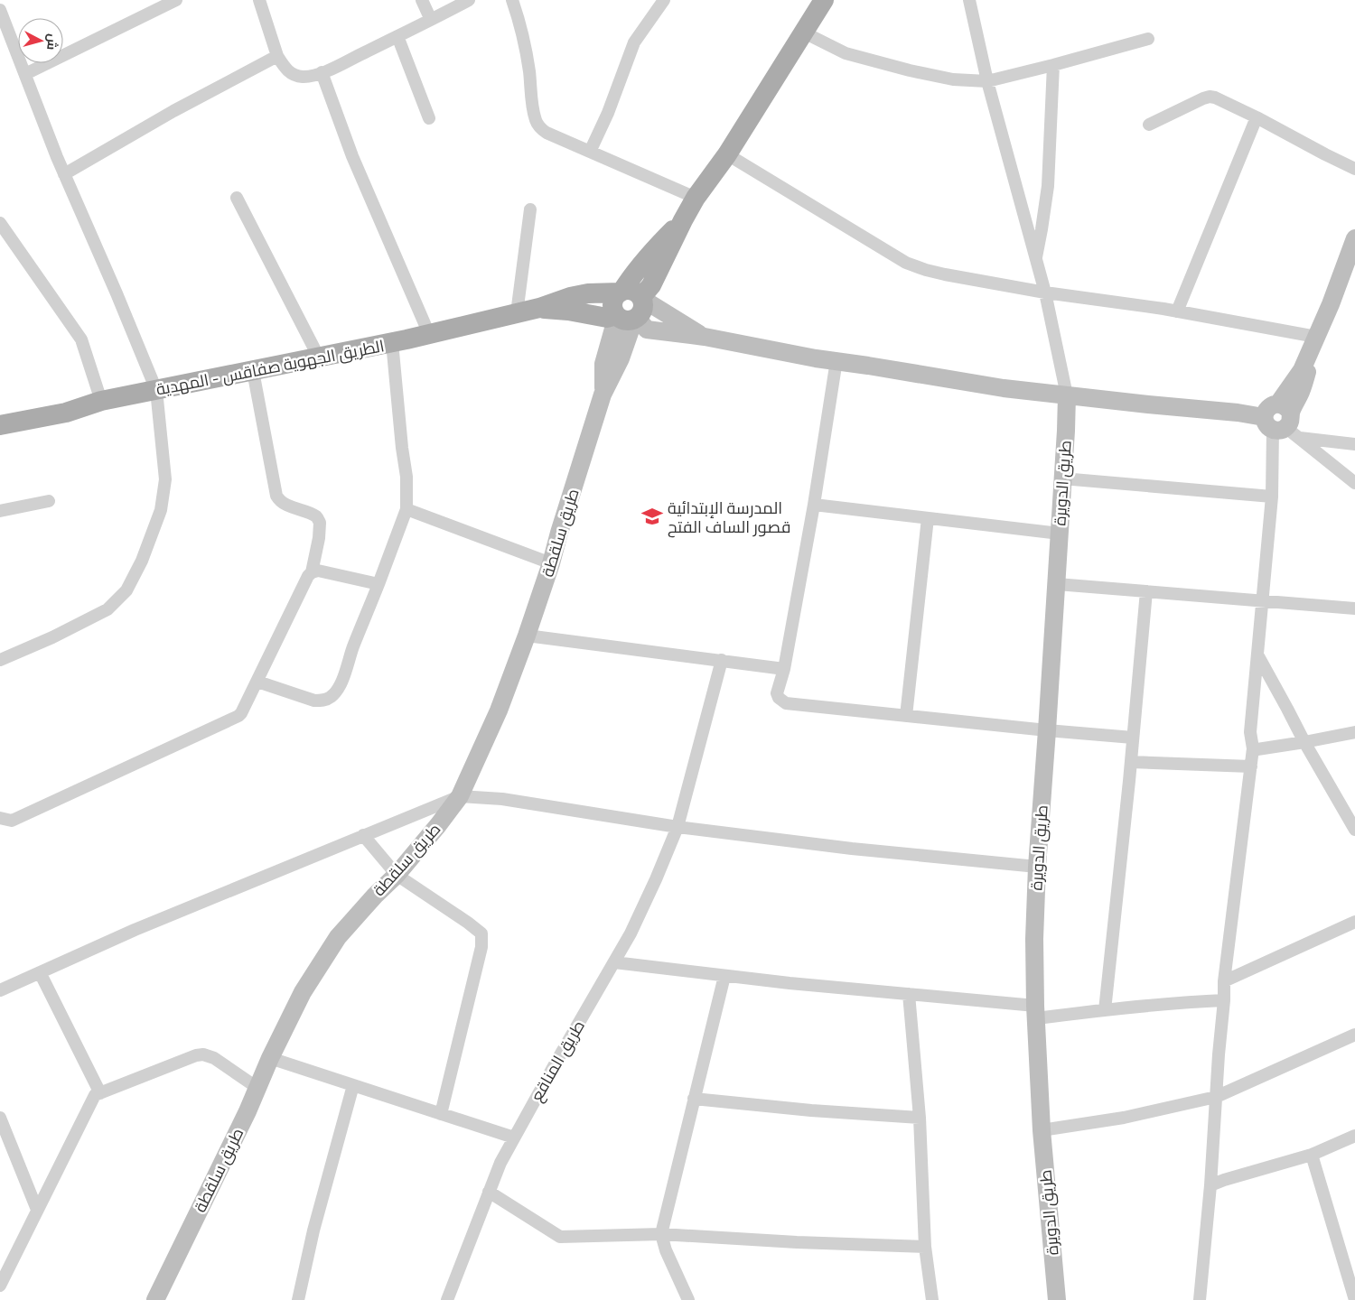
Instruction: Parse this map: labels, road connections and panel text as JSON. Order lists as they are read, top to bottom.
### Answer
{
  "streets": {
    "main road": ["الطريق الجهوية صفاقس - المهدية"],
    "street": ["طريق الدويرة", "طريق سلقطة", "طريق المناقع"]
  },
  "crossings": [
    ["الطريق الجهوية صفاقس - المهدية", "طريق سلقطة"]
  ],
  "places": {
    "school or university": ["المدرسة الإبتدائية قصور الساف الفتح"]
  },
  "north": "right"
}
